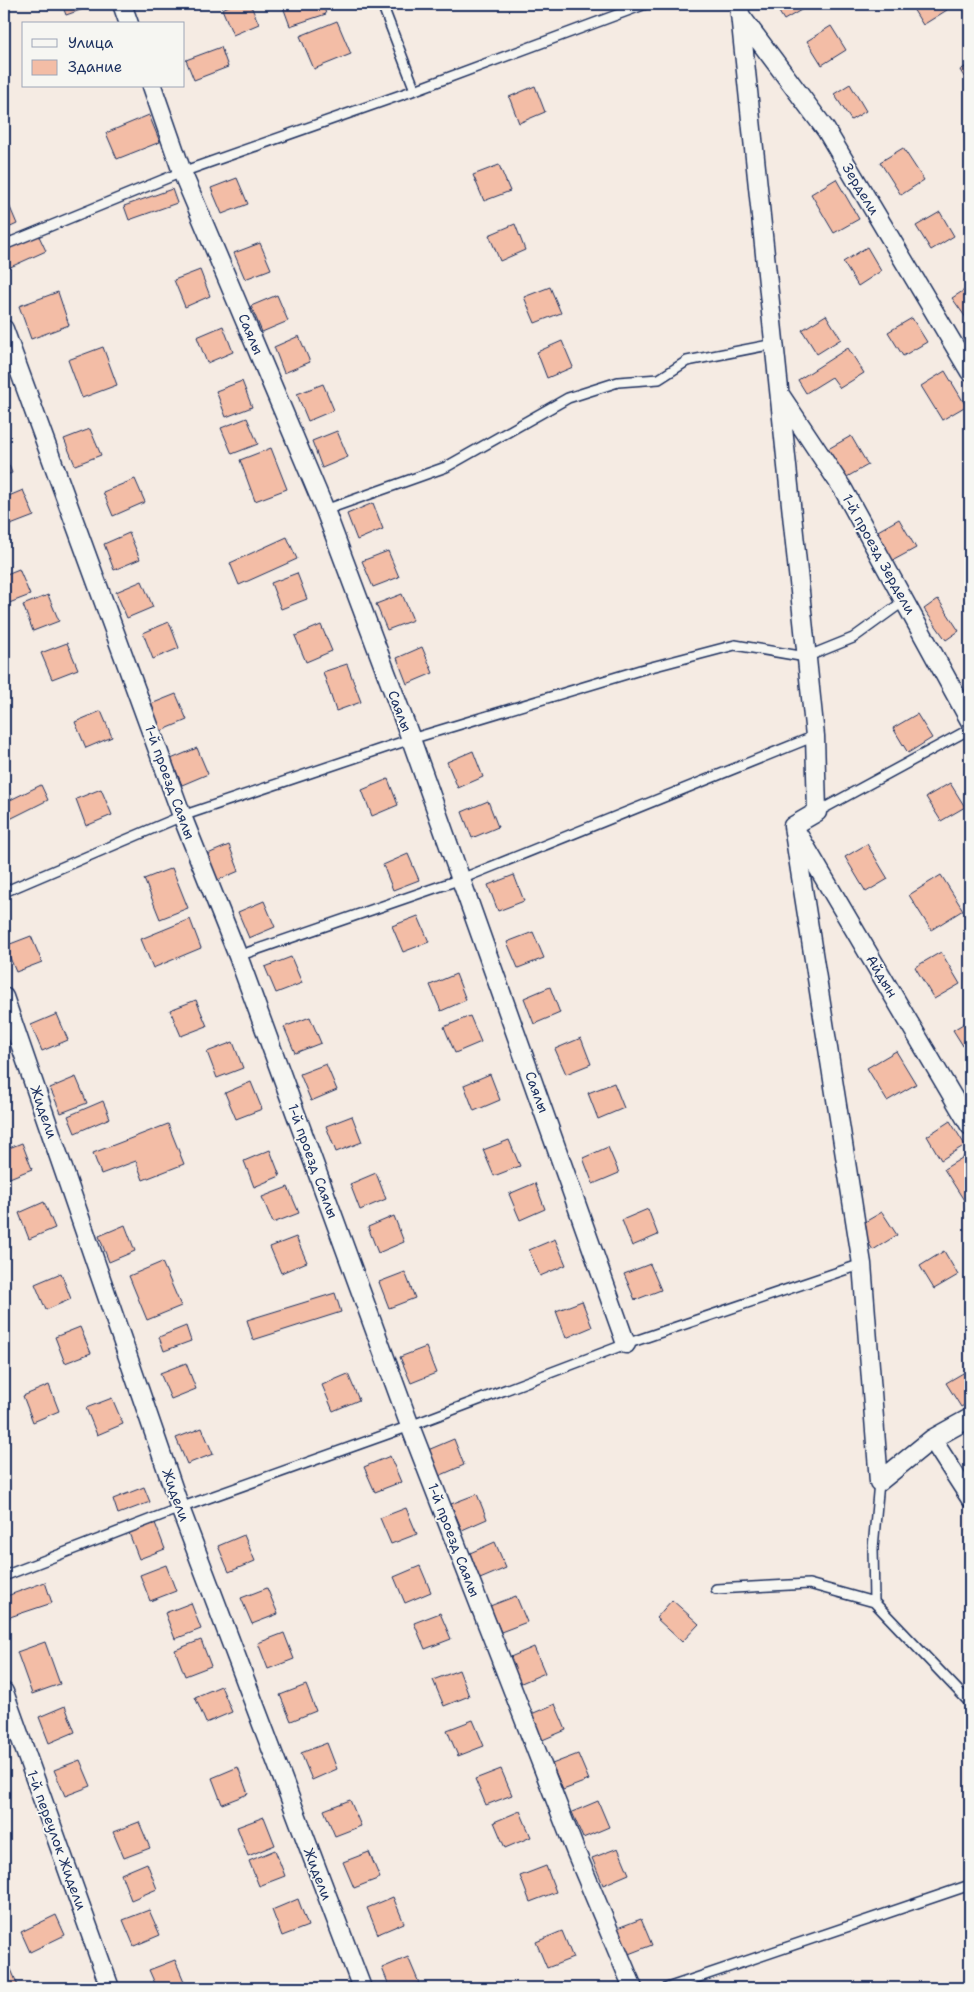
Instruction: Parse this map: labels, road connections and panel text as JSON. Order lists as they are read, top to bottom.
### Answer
{
  "streets": {
    "street": [
      "Зердели",
      "Саялы",
      "1-й проезд Зердели",
      "1-й проезд Саялы",
      "Айдын",
      "Жидели",
      "1-й переулок Жидели"
    ]
  },
  "legend": ["Улица", "Здание"]
}
